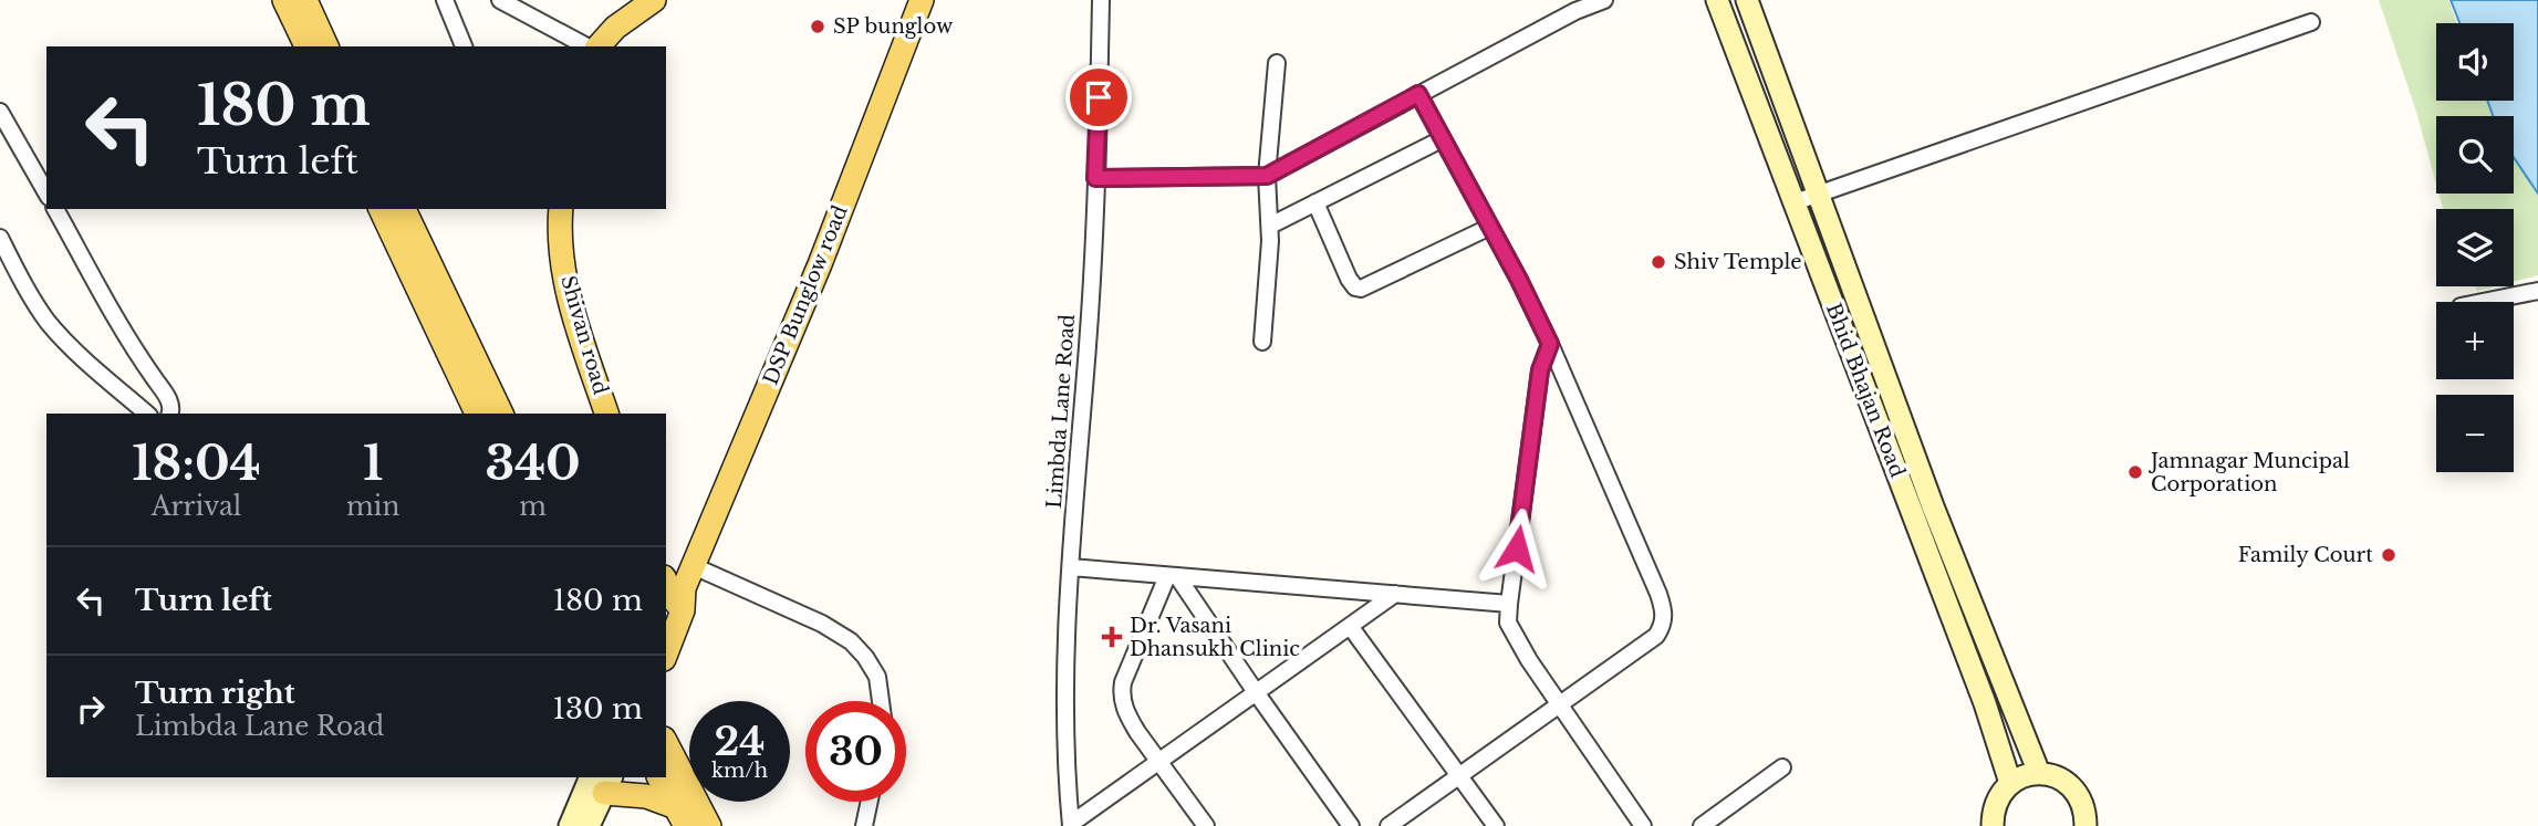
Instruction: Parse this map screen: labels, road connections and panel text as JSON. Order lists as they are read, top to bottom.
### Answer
{
  "streets": {
    "main road": ["DSP Bunglow road", "Shivan road", "Bhid Bhajan Road"],
    "street": ["Limbda Lane Road"]
  },
  "places": {
    "other": [
      "SP bunglow",
      "Shiv Temple",
      "Jamnagar Muncipal Corporation",
      "Family Court"
    ],
    "health": ["Dr. Vasani Dhansukh Clinic"]
  },
  "page": {
    "map_buttons": ["+", "−"],
    "turn": ["180 m", "Turn left"],
    "eta": [
      "18:04",
      "Arrival",
      "1",
      "min",
      "340",
      "m"
    ],
    "list": [
      {
        "name": "Turn left",
        "value": "180 m"
      },
      {
        "name": "Turn right",
        "note": "Limbda Lane Road",
        "value": "130 m"
      }
    ],
    "speed": "24 km/h",
    "limit": "30"
  }
}
